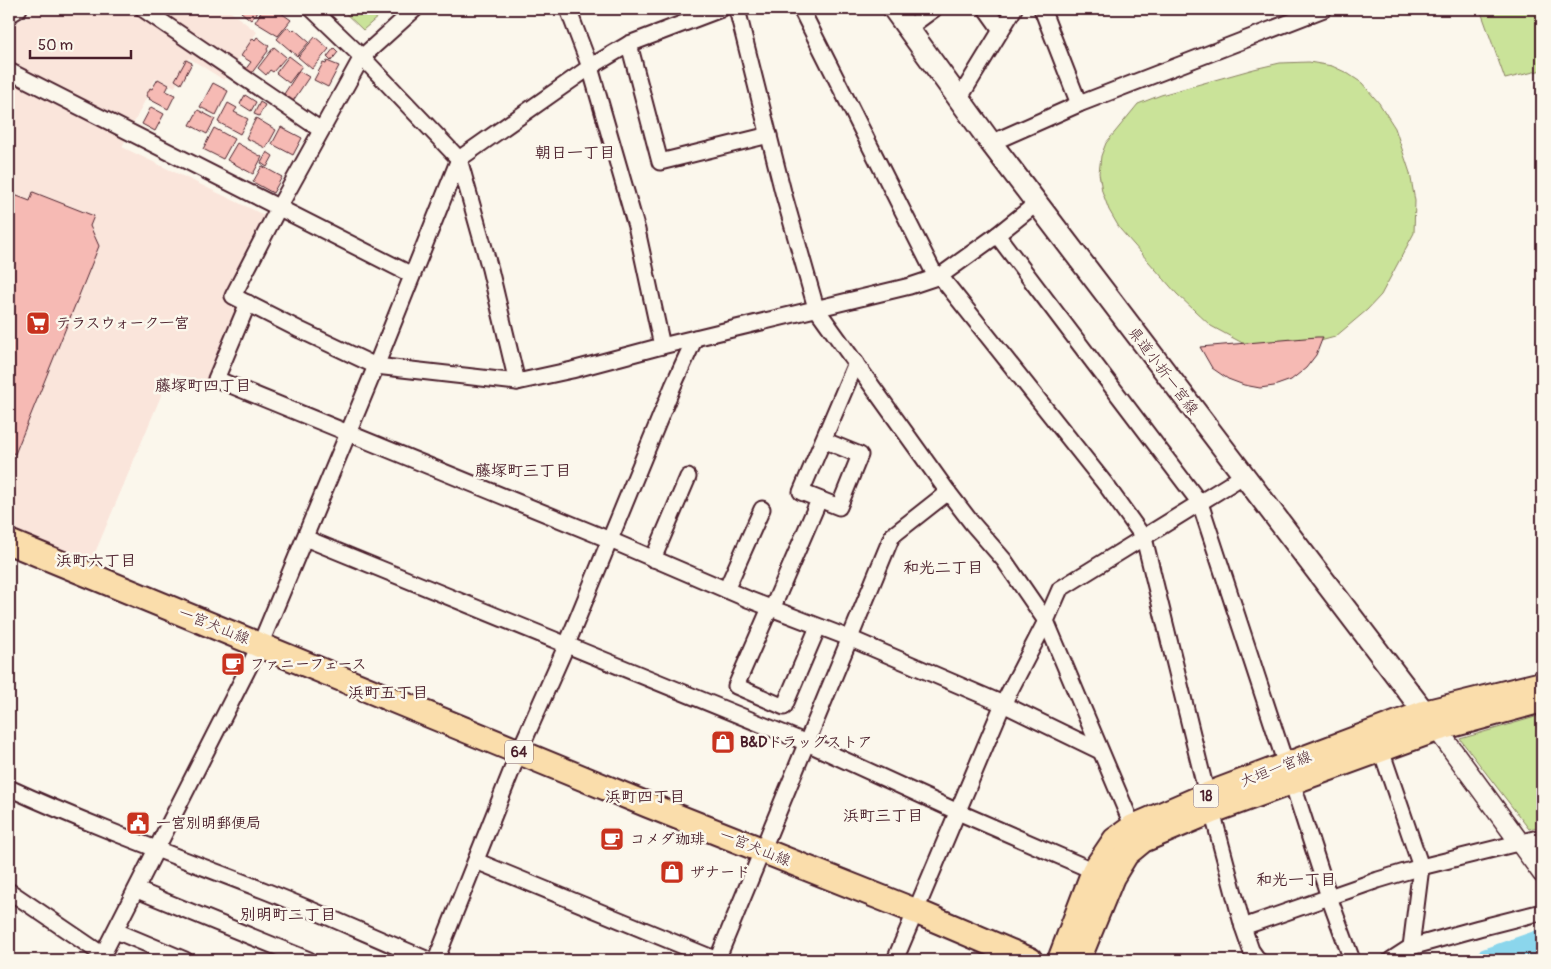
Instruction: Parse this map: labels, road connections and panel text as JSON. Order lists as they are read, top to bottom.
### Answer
{
  "streets": {
    "main road": [
      "県道小折一宮線",
      "一宮犬山線",
      "64",
      "大垣一宮線",
      "18"
    ]
  },
  "crossings": [
    ["県道小折一宮線", "大垣一宮線"]
  ],
  "districts": [
    "朝日一丁目",
    "藤塚町四丁目",
    "藤塚町三丁目",
    "浜町六丁目",
    "和光二丁目",
    "浜町五丁目",
    "浜町四丁目",
    "浜町三丁目",
    "和光一丁目",
    "別明町二丁目"
  ],
  "places": {
    "supermarket": ["テラスウォーク一宮"],
    "cafe": ["ファニーフェース", "コメダ珈琲"],
    "shop": ["B&Dドラッグストア", "ザナード"],
    "public building": ["一宮別明郵便局"]
  },
  "scale_bar": "50 m"
}
